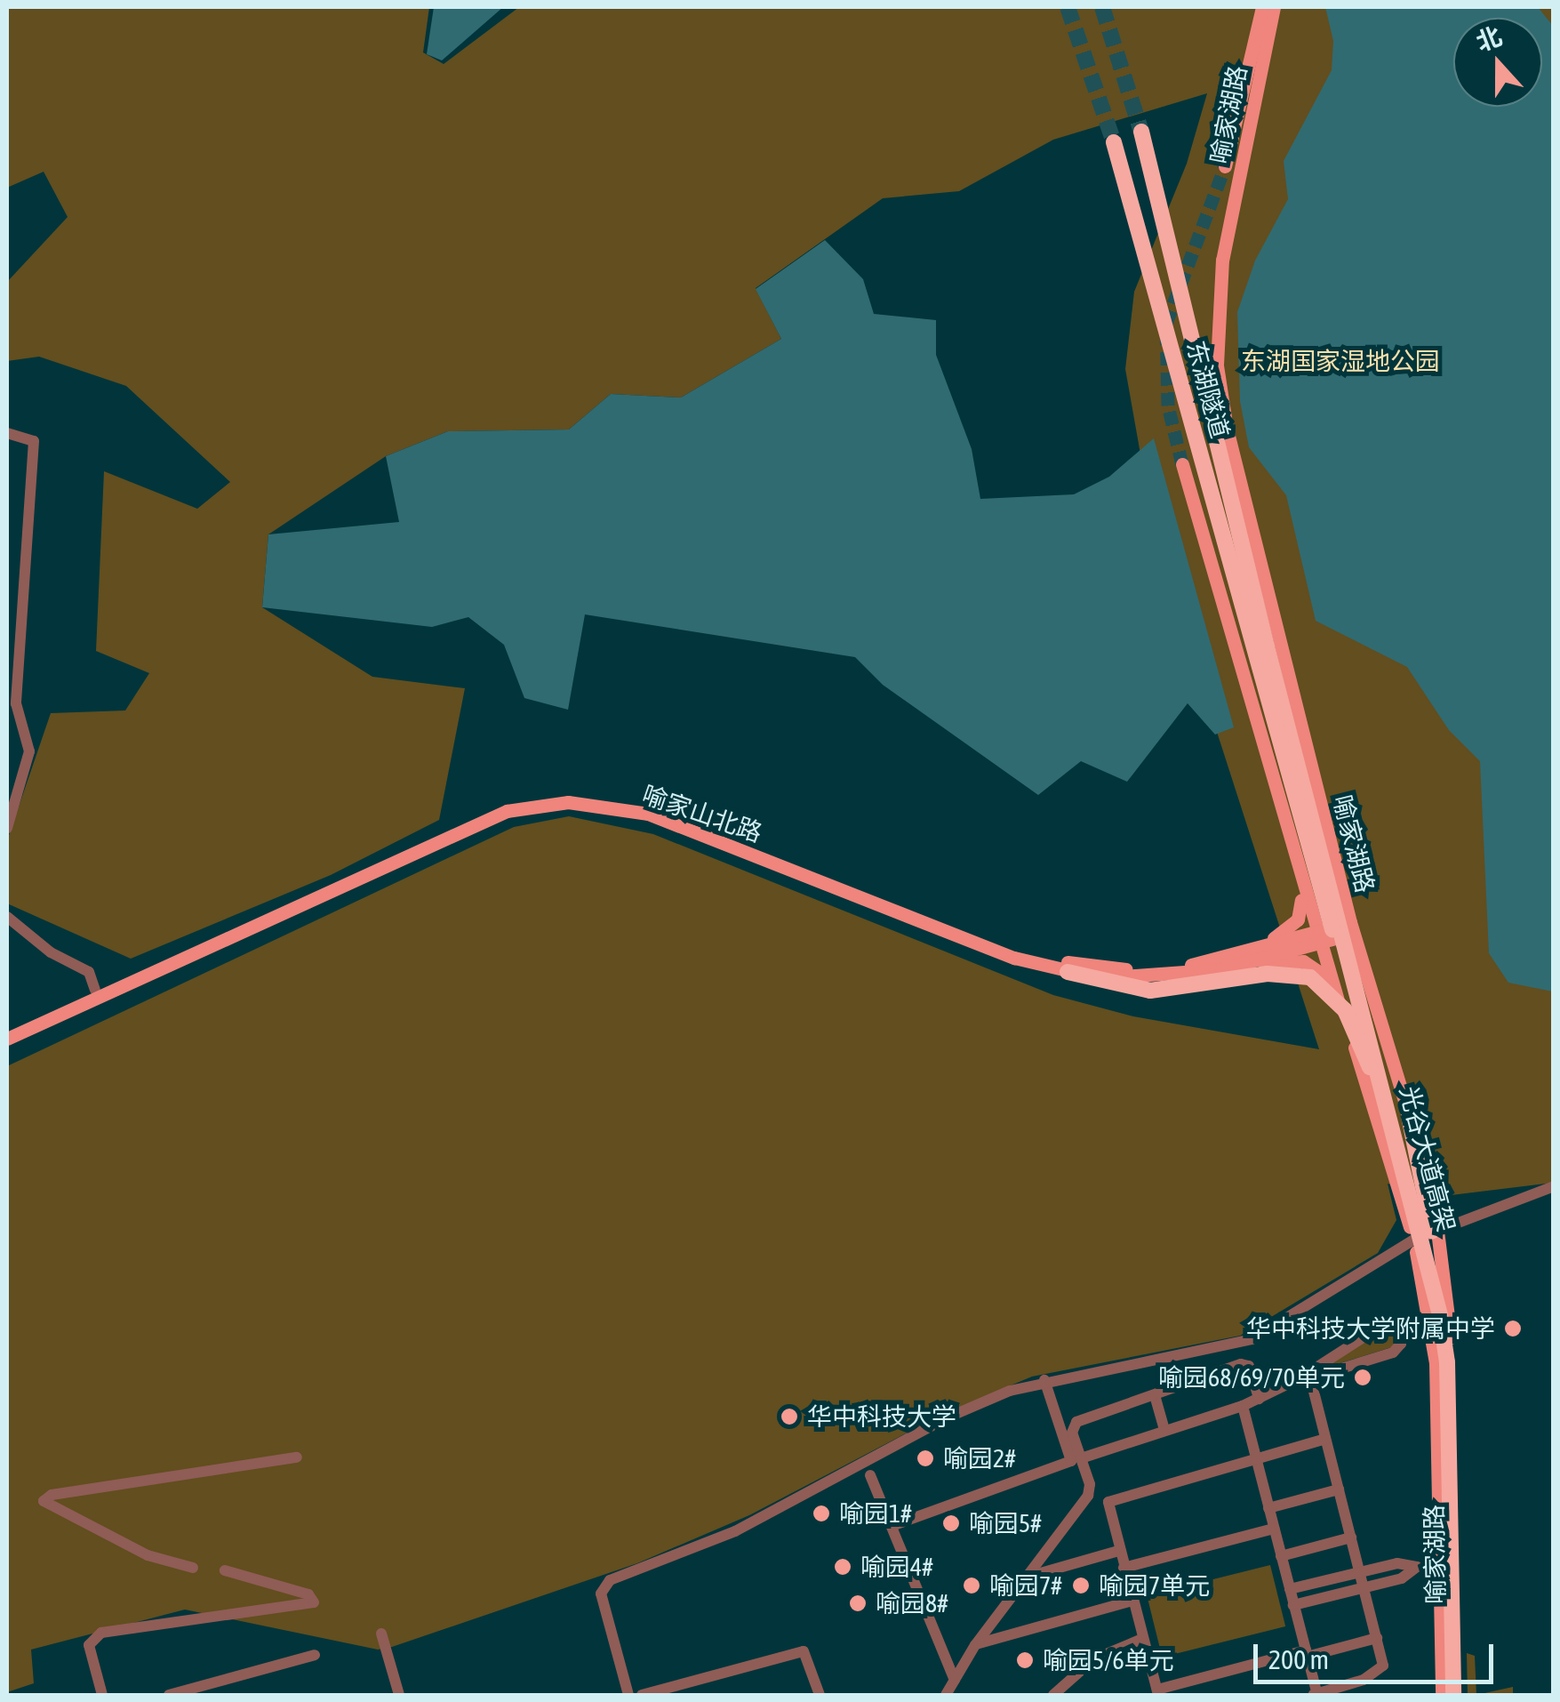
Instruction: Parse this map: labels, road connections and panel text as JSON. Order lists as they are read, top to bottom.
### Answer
{
  "streets": {
    "highway": ["东湖隧道", "光谷大道高架"],
    "main road": ["喻家湖路", "喻家山北路"]
  },
  "crossings": [
    ["喻家湖路", "东湖隧道"],
    ["喻家湖路", "喻家山北路"],
    ["喻家湖路", "光谷大道高架"],
    ["东湖隧道", "光谷大道高架"]
  ],
  "parks": ["东湖国家湿地公园"],
  "places": [
    "华中科技大学附属中学",
    "喻园68/69/70单元",
    "华中科技大学",
    "喻园2#",
    "喻园1#",
    "喻园5#",
    "喻园4#",
    "喻园7#",
    "喻园7单元",
    "喻园8#",
    "喻园5/6单元"
  ],
  "scale_bar": "200 m",
  "north": "top"
}
